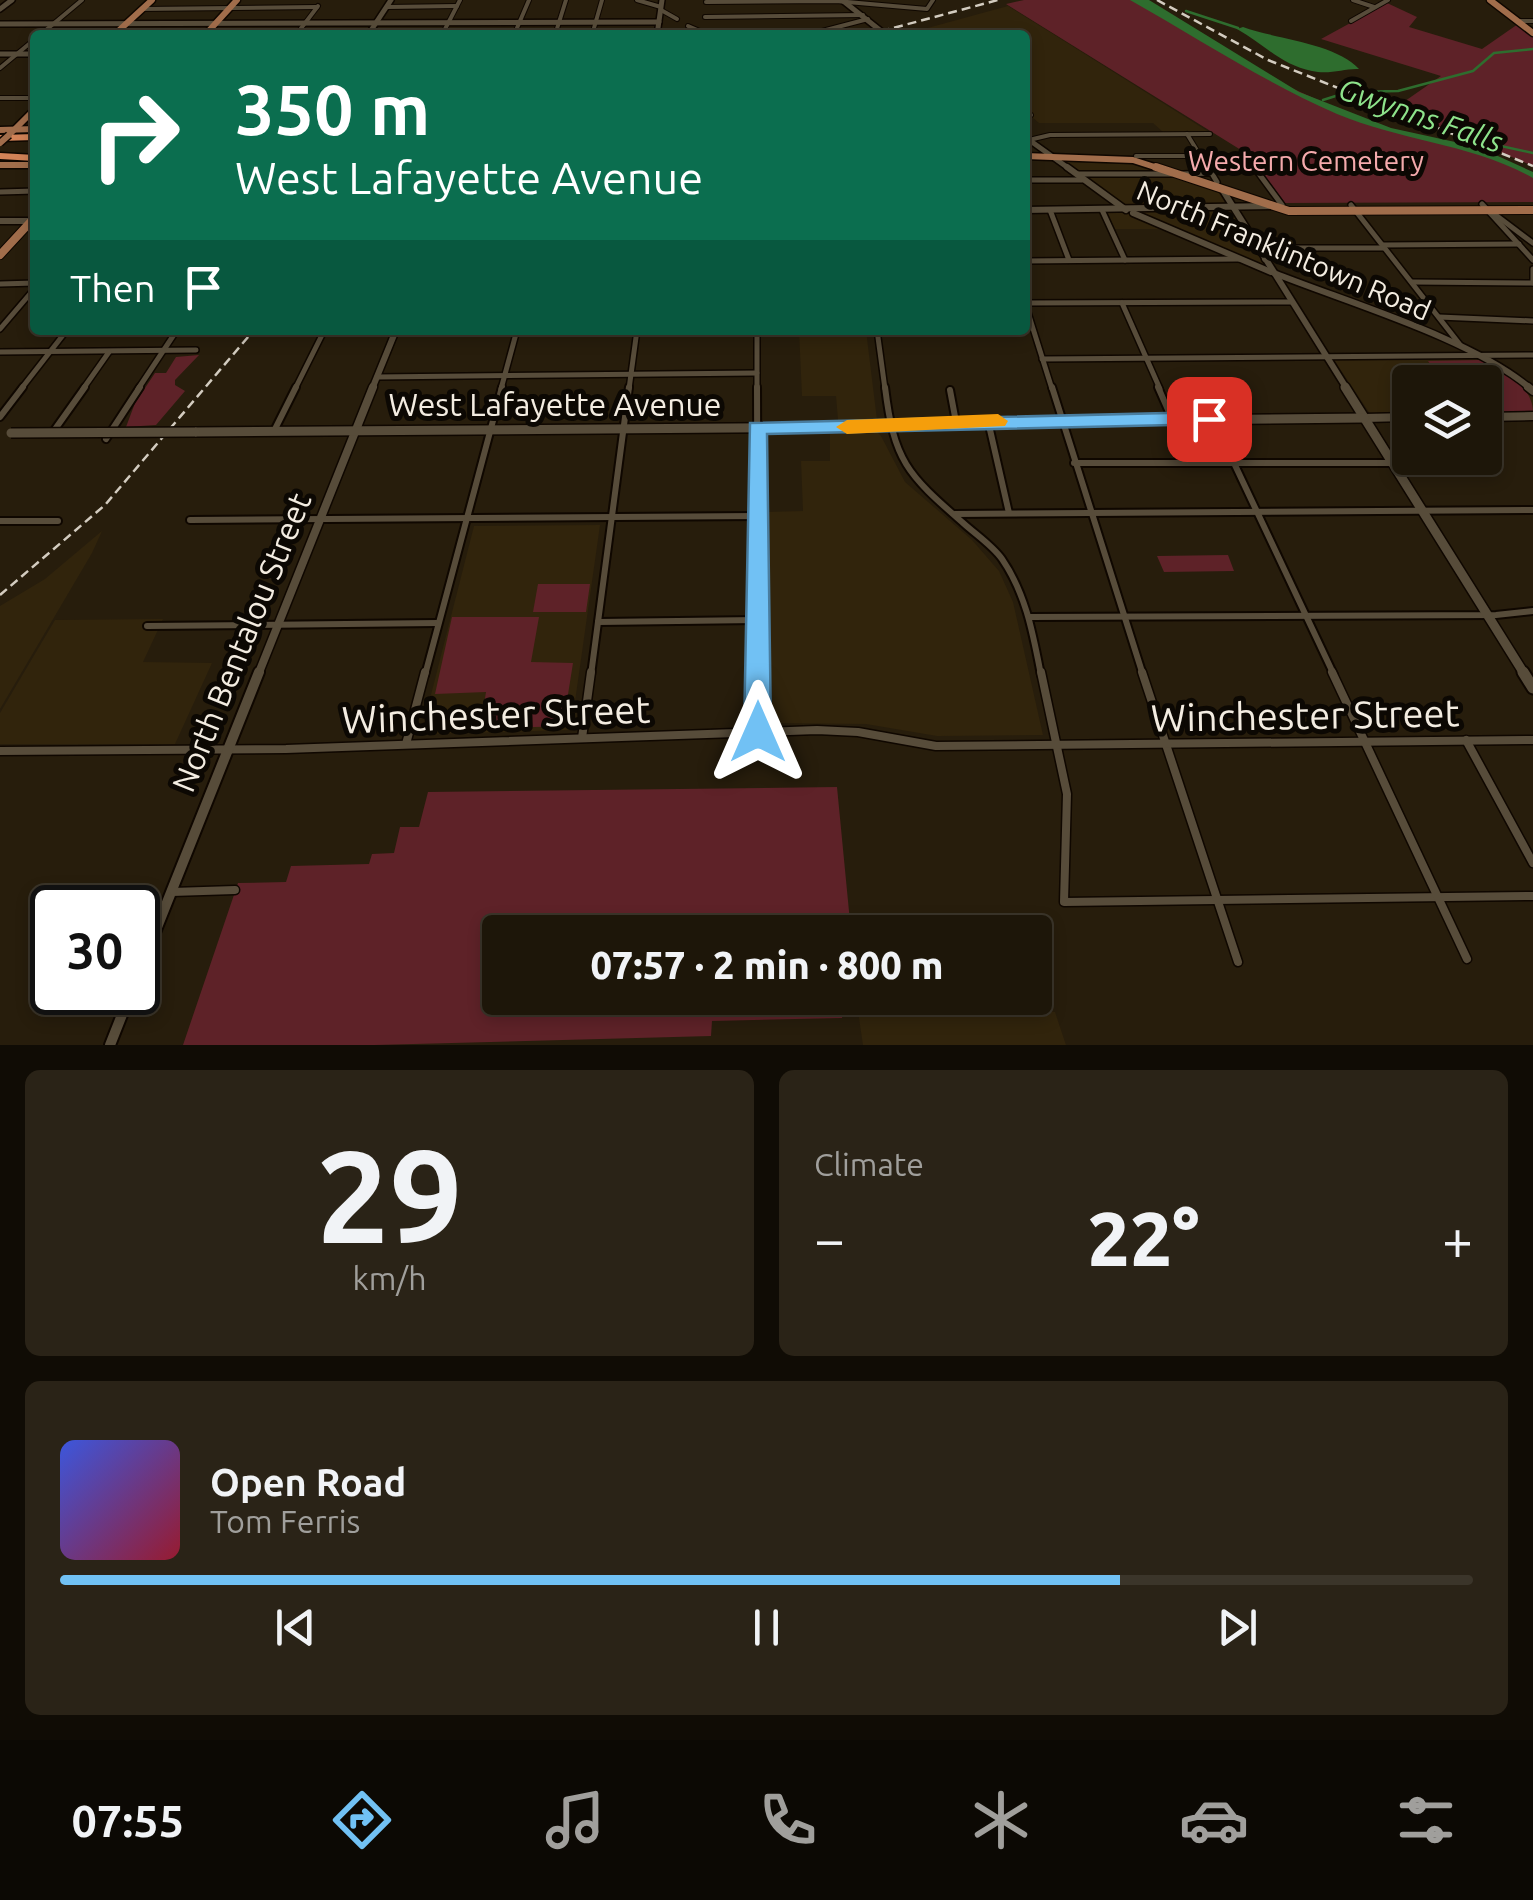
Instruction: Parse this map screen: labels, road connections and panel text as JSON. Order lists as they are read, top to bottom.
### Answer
{
  "streets": {
    "main road": ["North Franklintown Road", "West Lafayette Avenue"],
    "street": ["North Bentalou Street", "Winchester Street"]
  },
  "crossings": [
    ["West Lafayette Avenue", "North Bentalou Street"],
    ["North Bentalou Street", "Winchester Street"]
  ],
  "water": ["Gwynns Falls"],
  "parks": ["Western Cemetery"],
  "page": {
    "turn": ["350 m", "West Lafayette Avenue"],
    "then": "Then",
    "limit": "30",
    "trip": "07:57 · 2 min · 800 m",
    "tile": [
      ["29", "km/h"],
      "Climate"
    ],
    "heat": ["−", "22°", "+"],
    "song": ["Open Road", "Tom Ferris"],
    "tabs": "07:55"
  }
}
